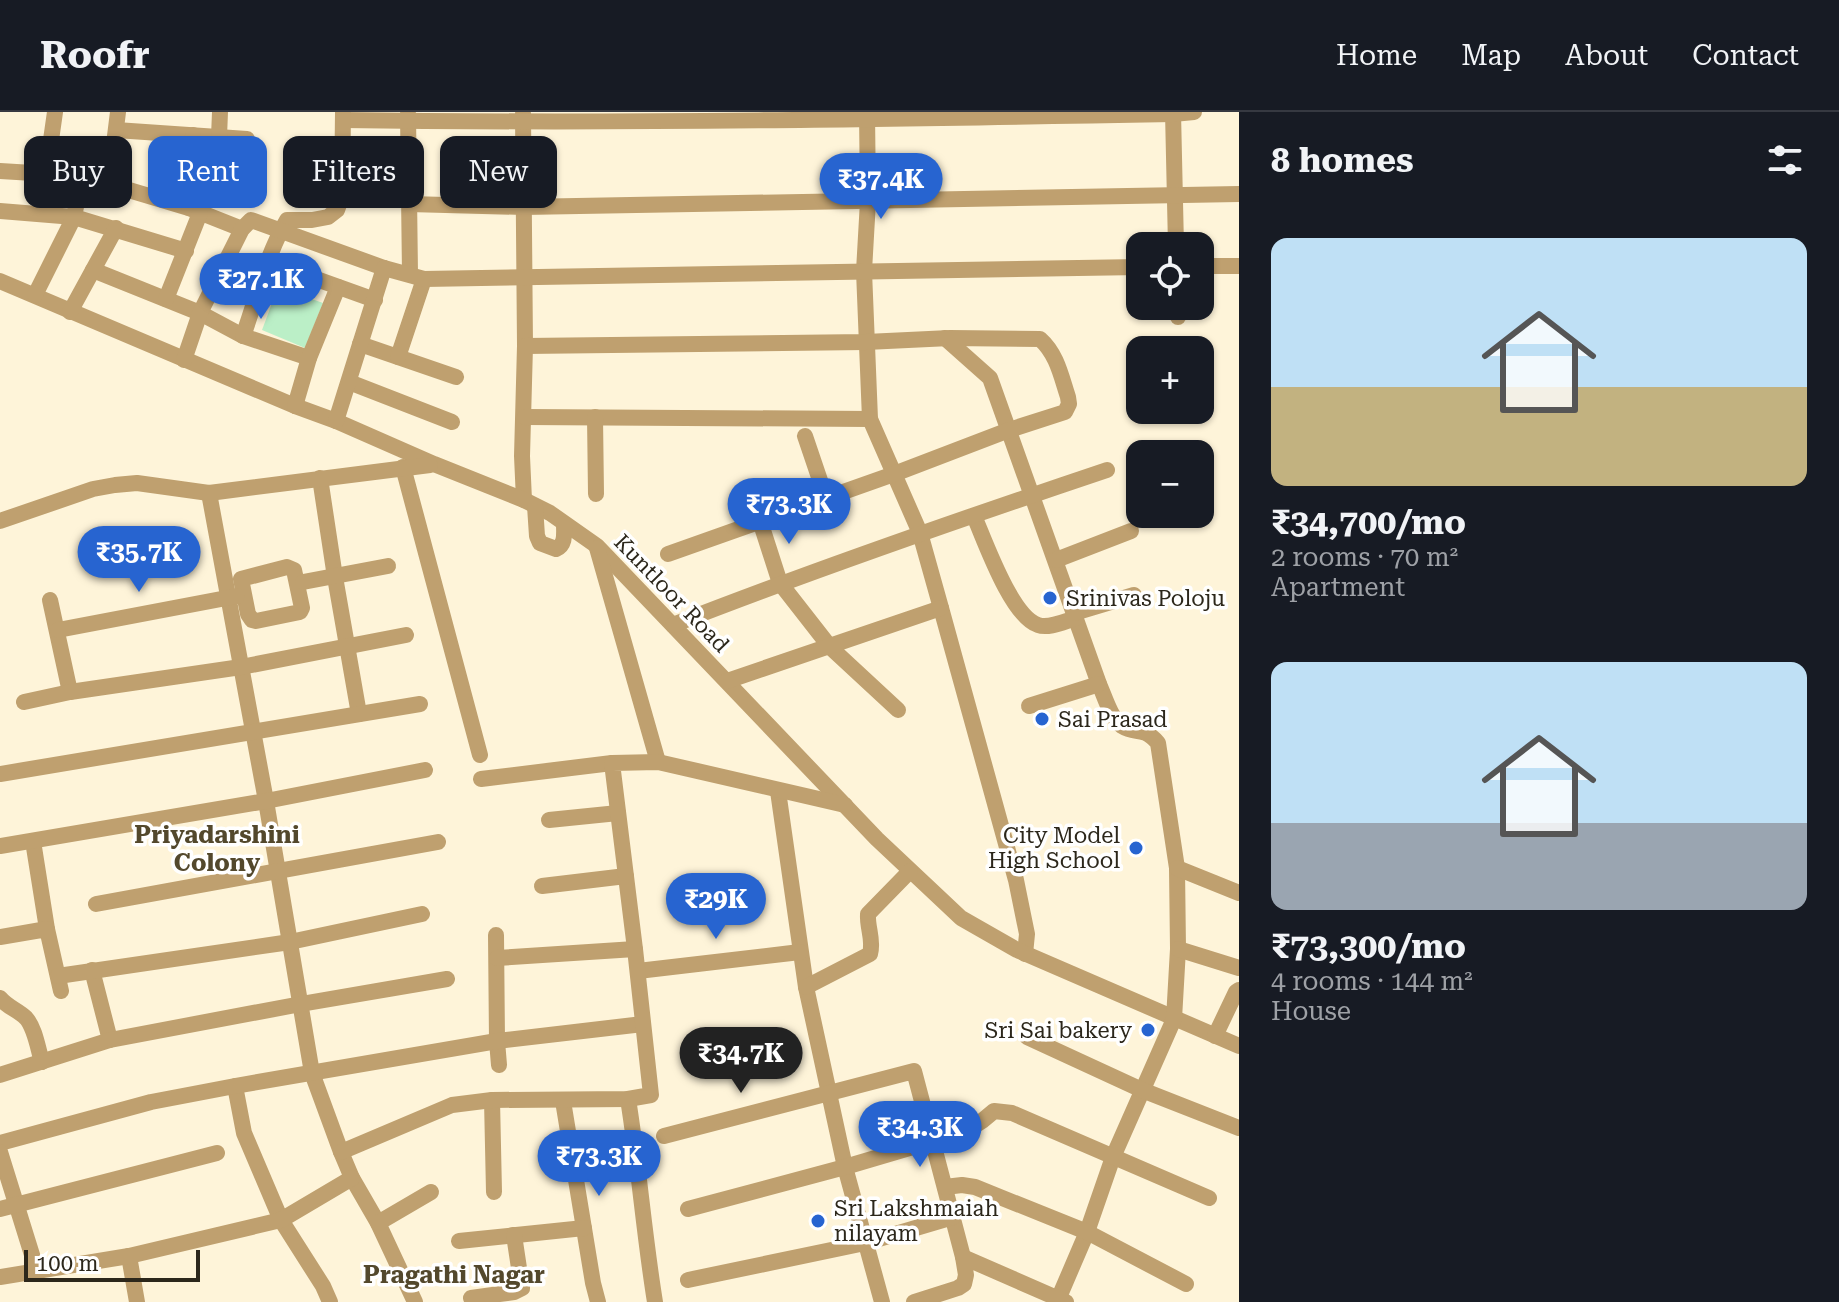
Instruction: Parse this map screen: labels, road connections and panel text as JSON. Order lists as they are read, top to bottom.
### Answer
{
  "streets": {
    "street": ["Kuntloor Road"]
  },
  "districts": ["Priyadarshini Colony", "Pragathi Nagar"],
  "places": [
    "Srinivas Poloju",
    "Sai Prasad",
    "City Model High School",
    "Sri Sai bakery",
    "Sri Lakshmaiah nilayam"
  ],
  "scale_bar": "100 m",
  "page": {
    "header": "Roofr",
    "nav": [
      "Home",
      "Map",
      "About",
      "Contact"
    ],
    "heading": "8 homes",
    "chip": [
      "Buy",
      "Rent",
      "Filters",
      "New"
    ],
    "price": [
      "₹37.4K",
      "₹27.1K",
      "₹73.3K",
      "₹35.7K",
      "₹29K",
      "₹34.7K",
      "₹34.3K",
      "₹73.3K"
    ],
    "list": [
      {
        "name": "₹34,700/mo",
        "note": "2 rooms · 70 m² · Apartment"
      },
      {
        "name": "₹73,300/mo",
        "note": "4 rooms · 144 m² · House"
      }
    ],
    "map_buttons": ["+", "−"],
    "scale": "100 m"
  }
}
